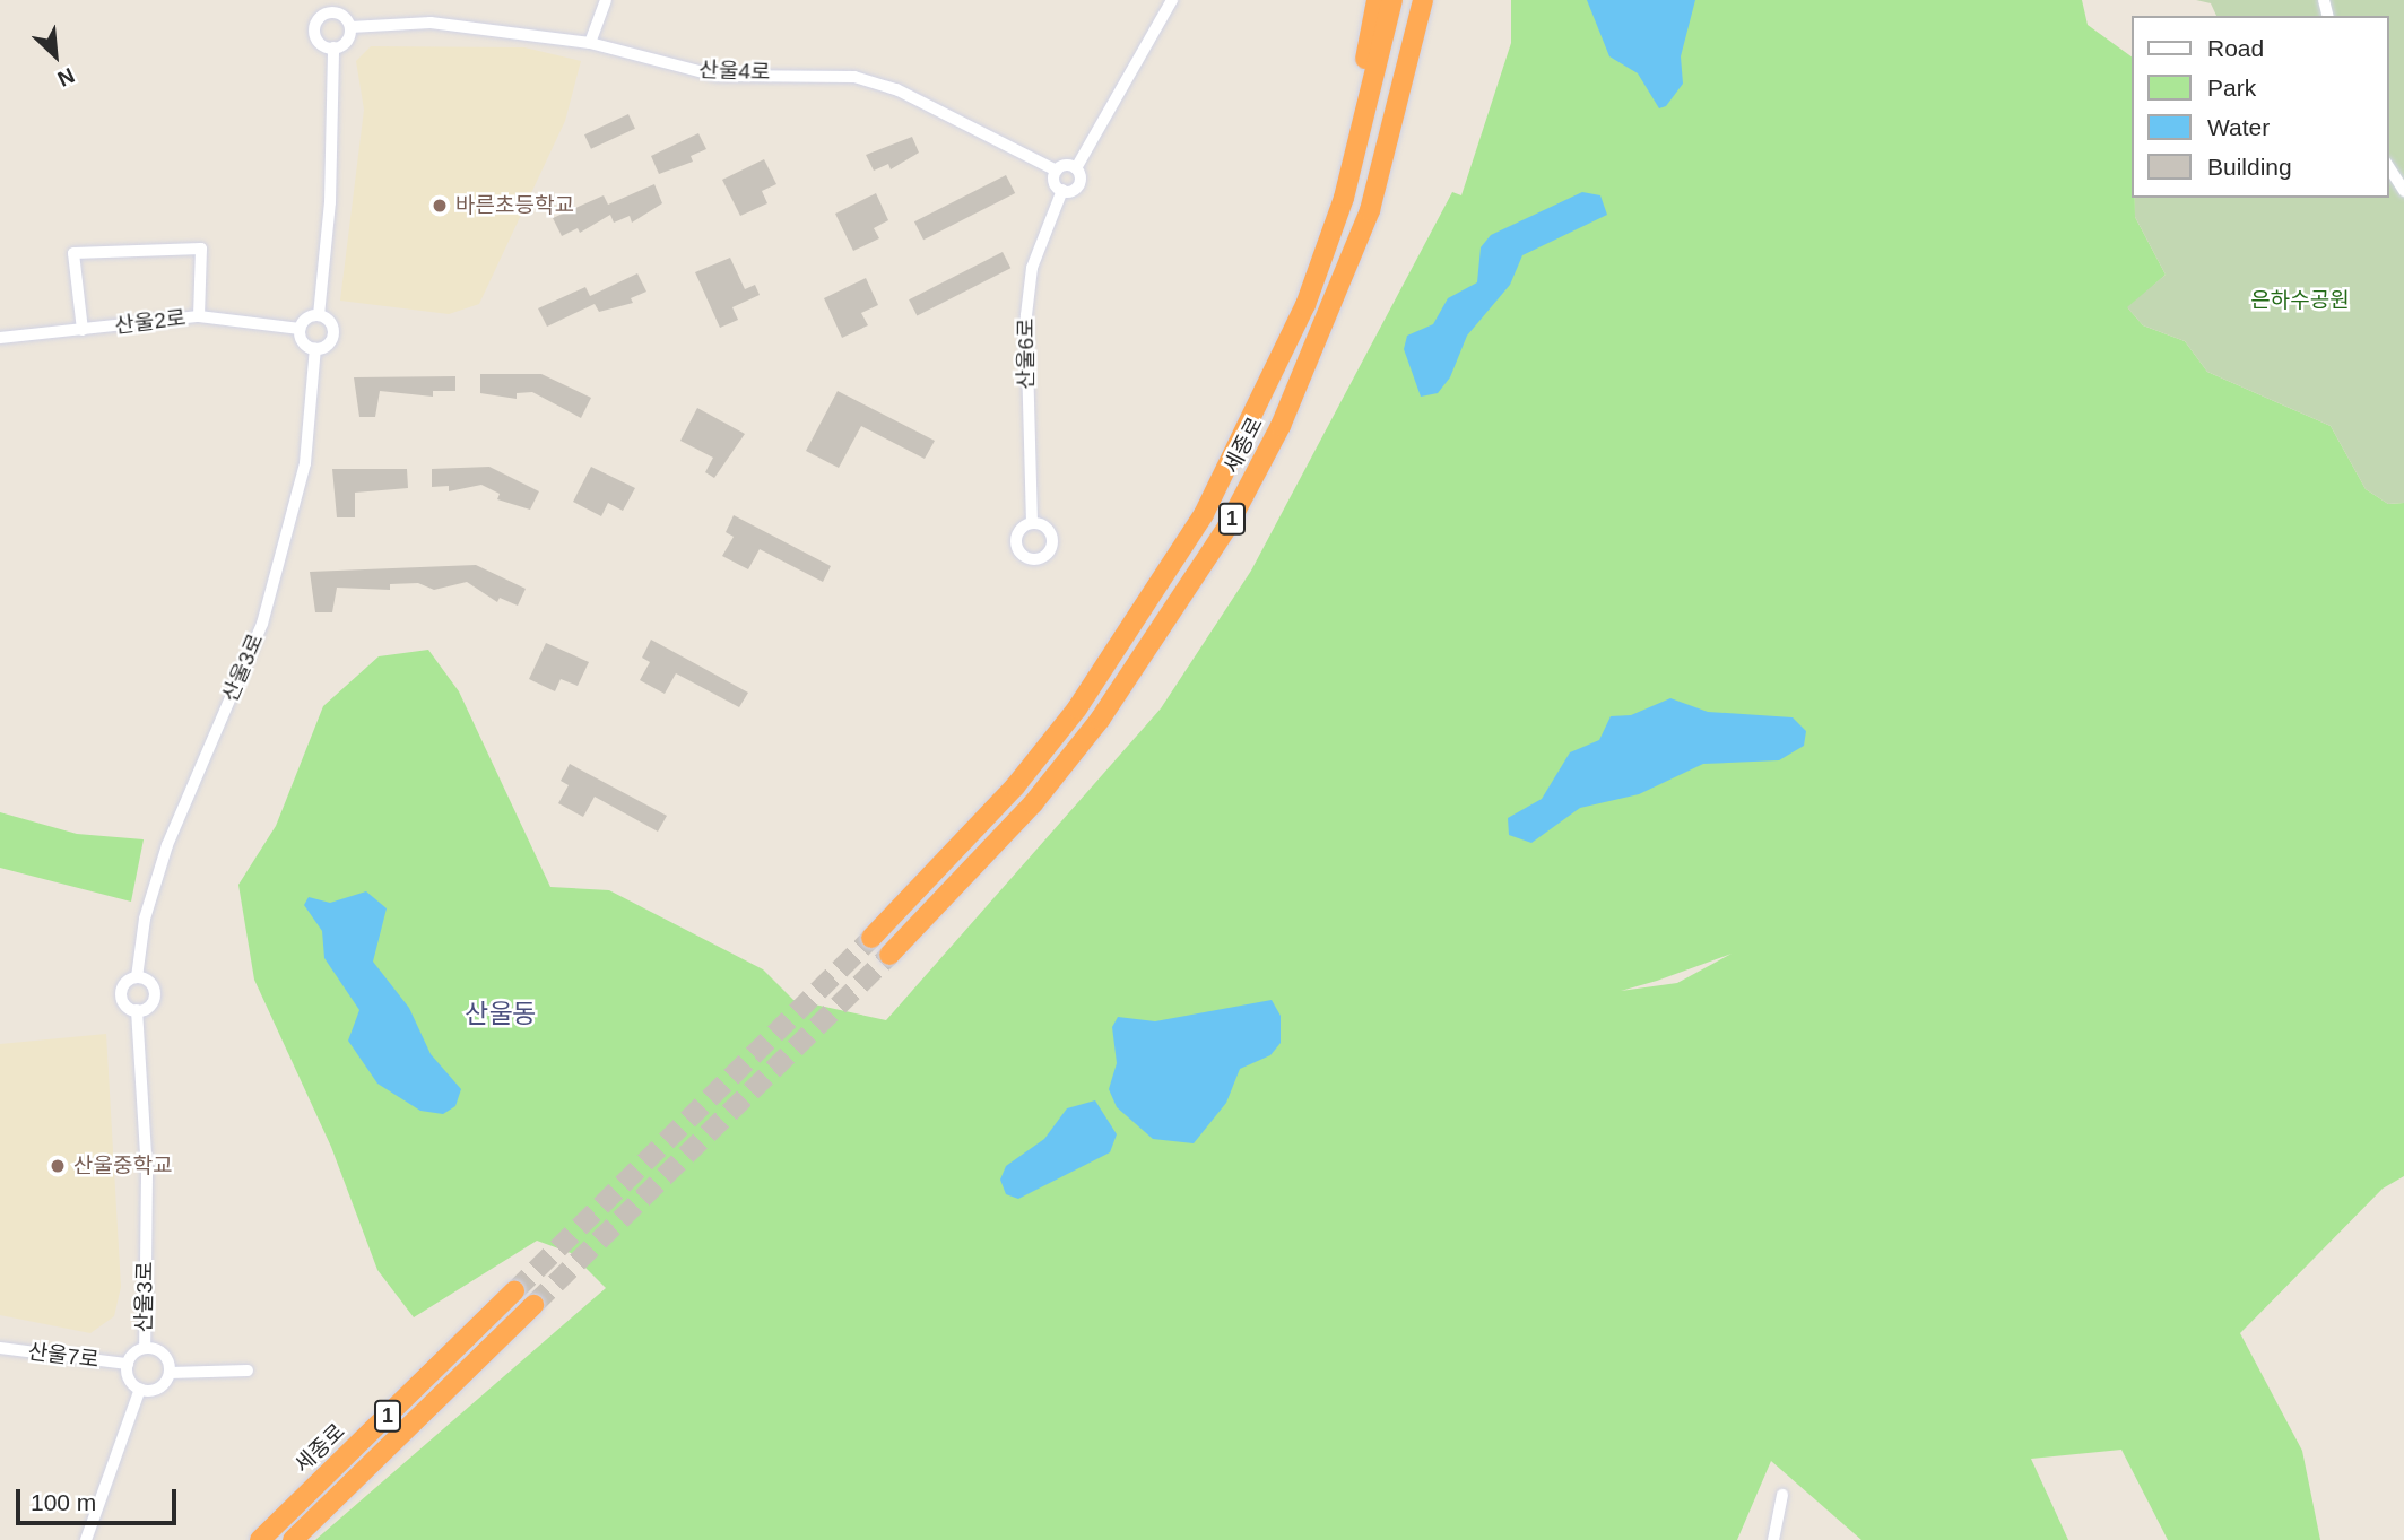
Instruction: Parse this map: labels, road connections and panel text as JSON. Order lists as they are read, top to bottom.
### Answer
{
  "streets": {
    "highway": ["세종로", "1"],
    "street": [
      "산울4로",
      "산울2로",
      "산울6로",
      "산울3로",
      "산울7로"
    ]
  },
  "crossings": [
    ["산울2로", "산울3로"],
    ["산울3로", "산울7로"]
  ],
  "districts": ["산울동"],
  "parks": ["은하수공원"],
  "places": ["바른초등학교", "산울중학교"],
  "legend": [
    "Road",
    "Park",
    "Water",
    "Building"
  ],
  "scale_bar": "100 m",
  "north": "bottom right"
}
